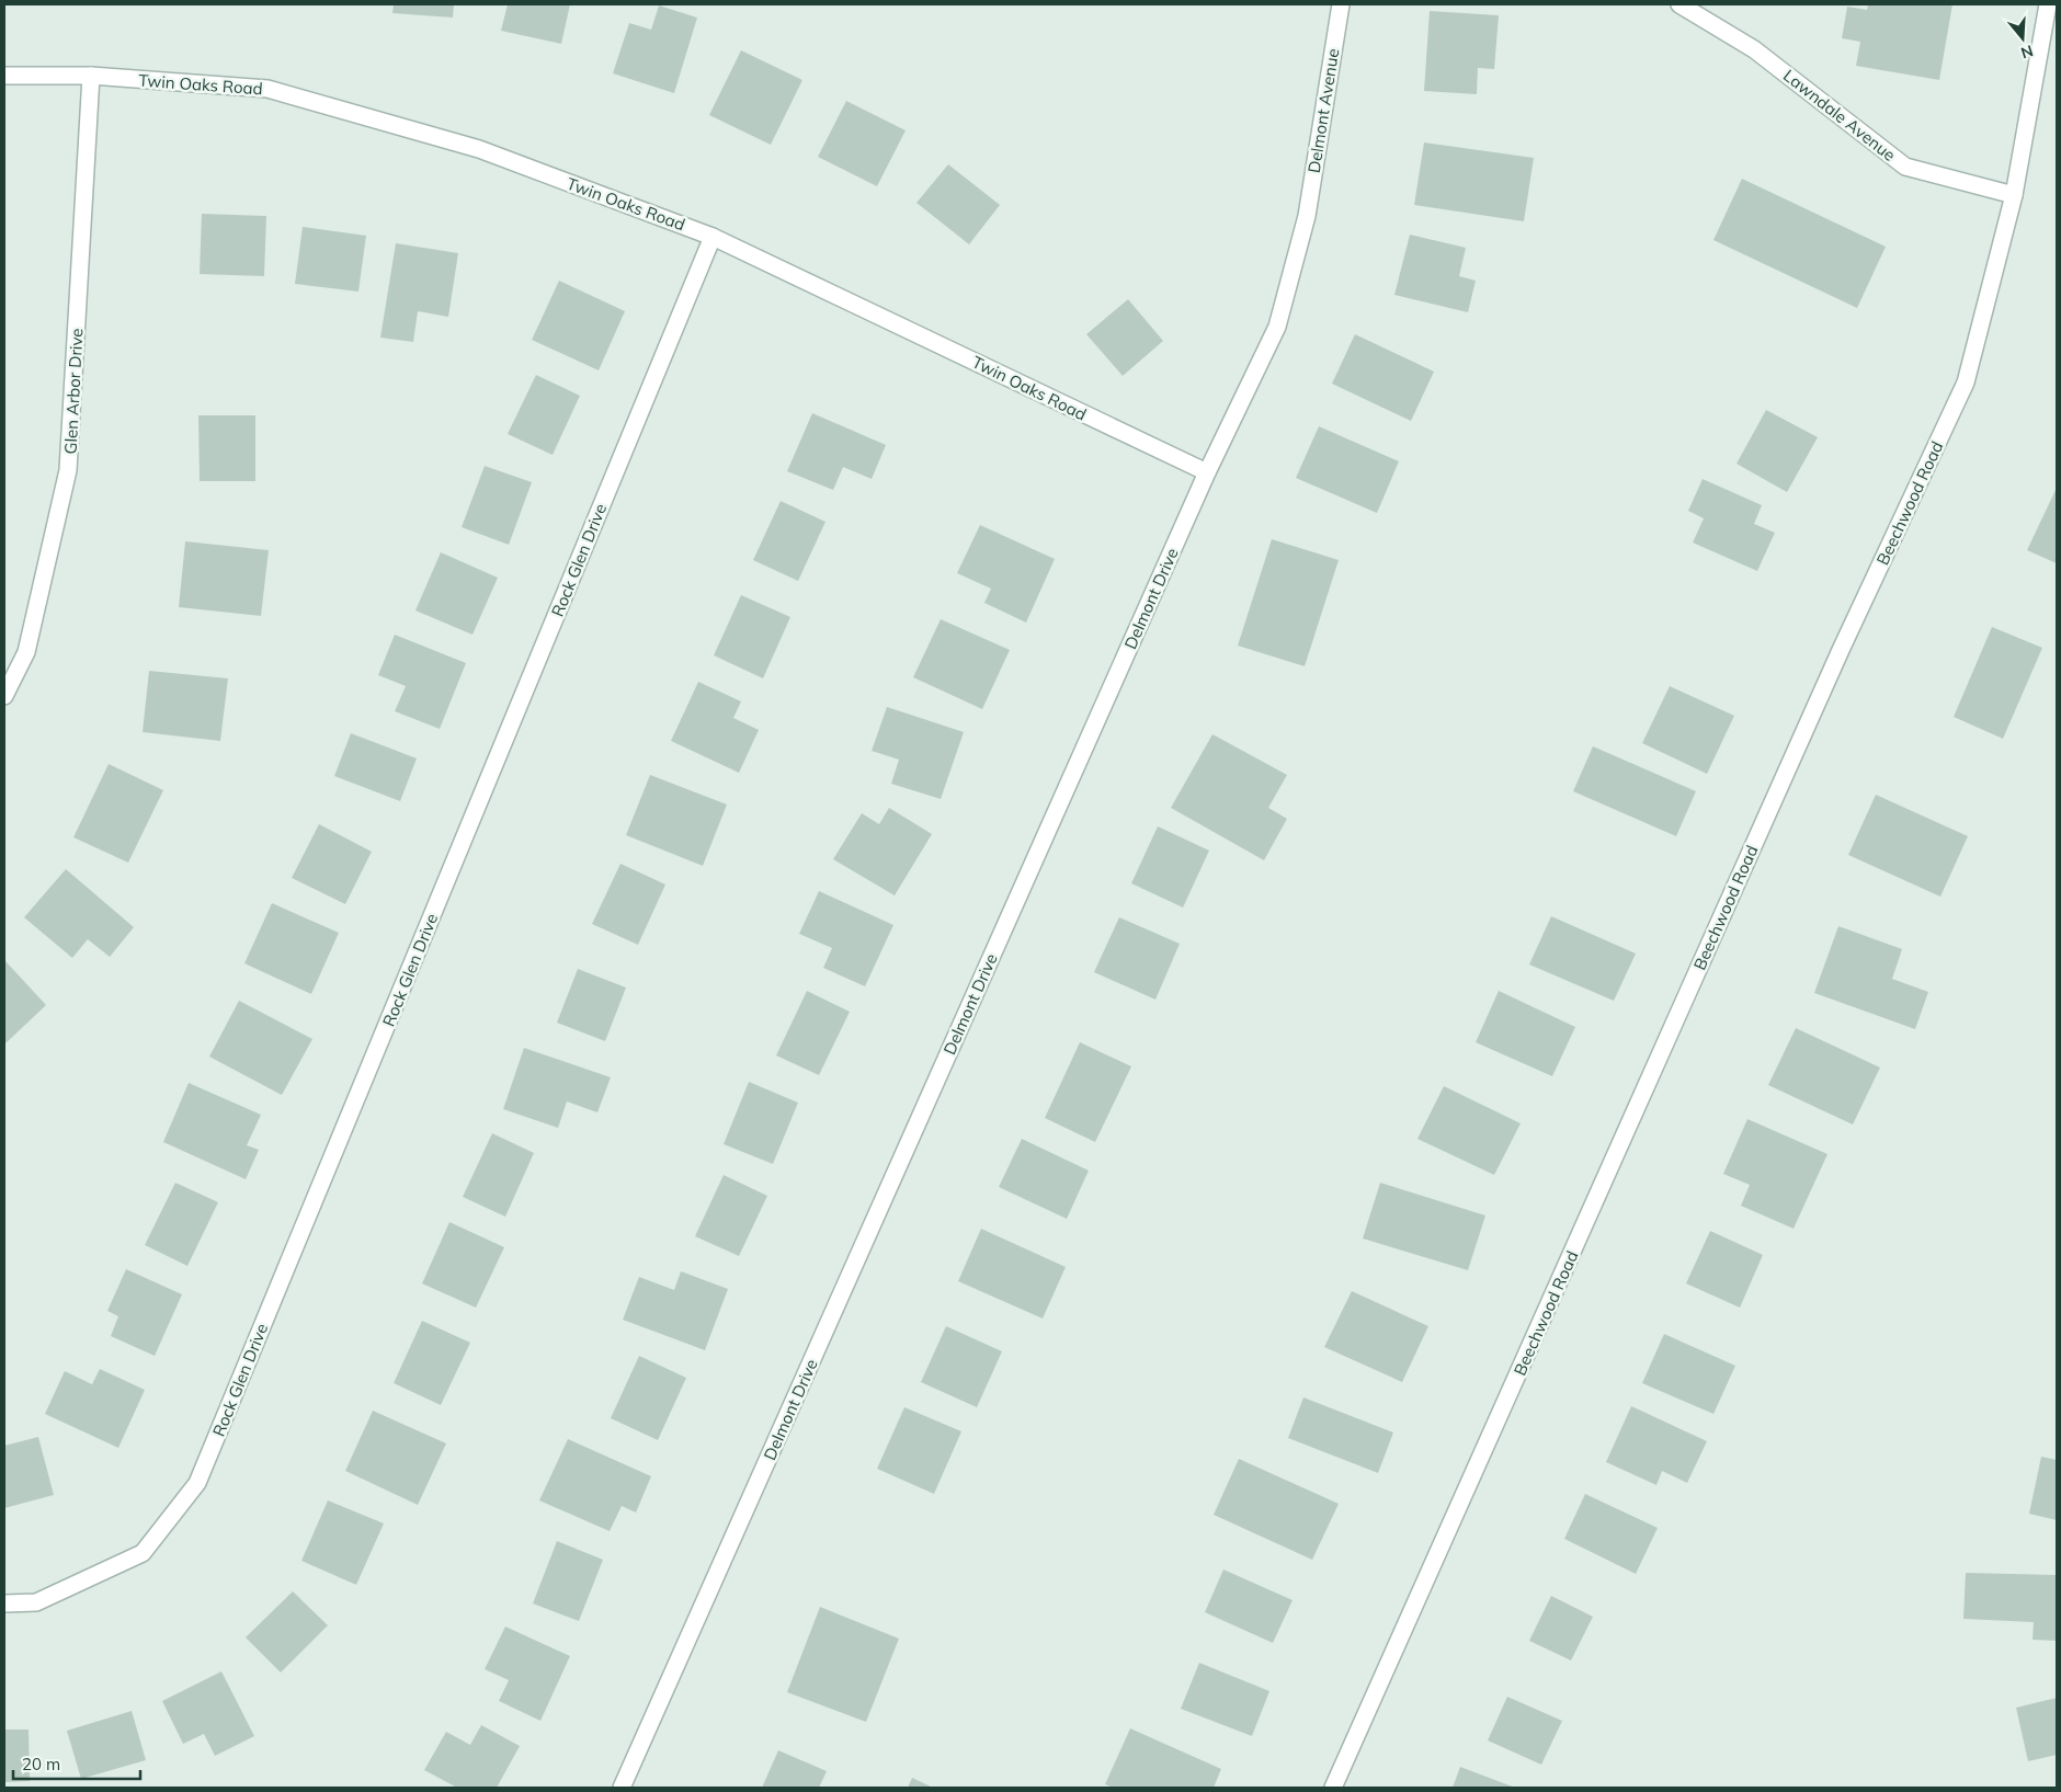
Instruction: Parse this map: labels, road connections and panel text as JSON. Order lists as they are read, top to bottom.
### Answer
{
  "streets": {
    "street": [
      "Twin Oaks Road",
      "Delmont Avenue",
      "Lawndale Avenue",
      "Glen Arbor Drive",
      "Beechwood Road",
      "Rock Glen Drive",
      "Delmont Drive"
    ]
  },
  "crossings": [
    ["Twin Oaks Road", "Glen Arbor Drive"],
    ["Twin Oaks Road", "Rock Glen Drive"],
    ["Twin Oaks Road", "Delmont Drive"],
    ["Delmont Avenue", "Delmont Drive"],
    ["Lawndale Avenue", "Beechwood Road"]
  ],
  "scale_bar": "20 m",
  "north": "bottom"
}
